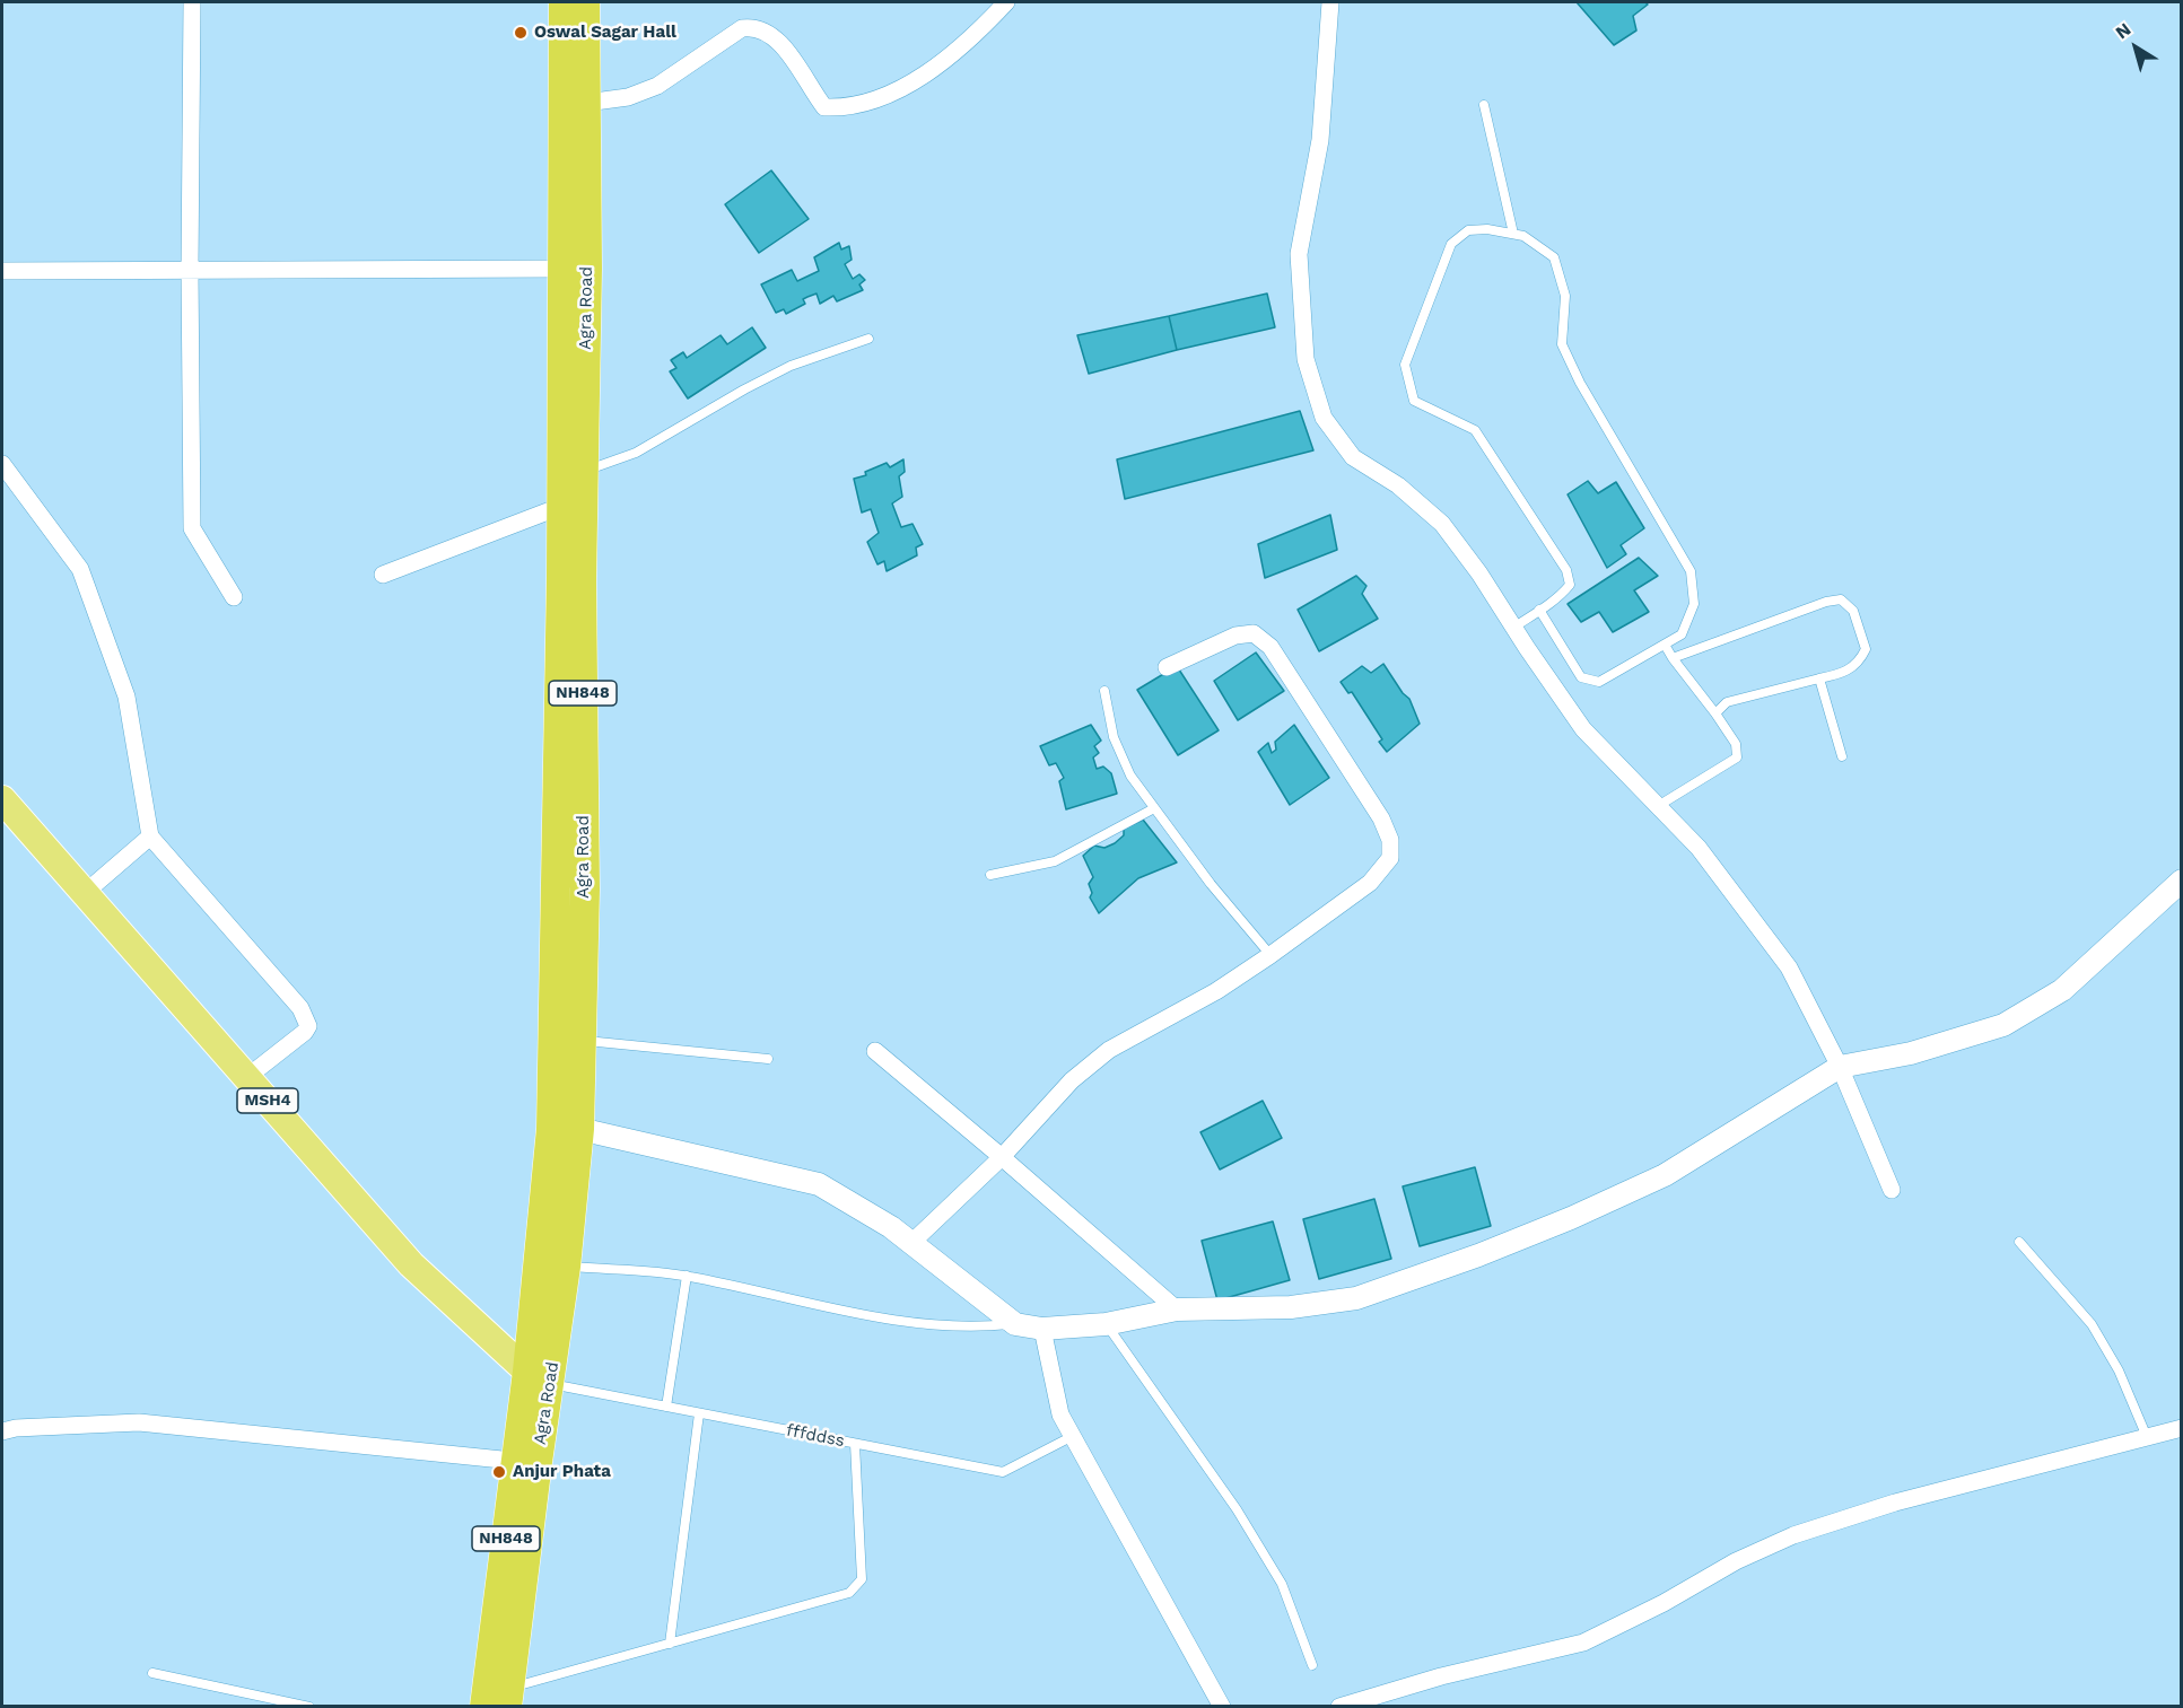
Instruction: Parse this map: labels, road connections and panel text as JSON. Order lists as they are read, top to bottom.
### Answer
{
  "streets": {
    "highway": ["Agra Road", "NH848"],
    "main road": ["MSH4"],
    "lane": ["fffddss"]
  },
  "crossings": [
    ["Agra Road", "NH848"],
    ["Agra Road", "MSH4"],
    ["Agra Road", "fffddss"],
    ["NH848", "MSH4"],
    ["NH848", "fffddss"],
    ["MSH4", "fffddss"]
  ],
  "places": ["Oswal Sagar Hall", "Anjur Phata"],
  "north": "top left"
}
